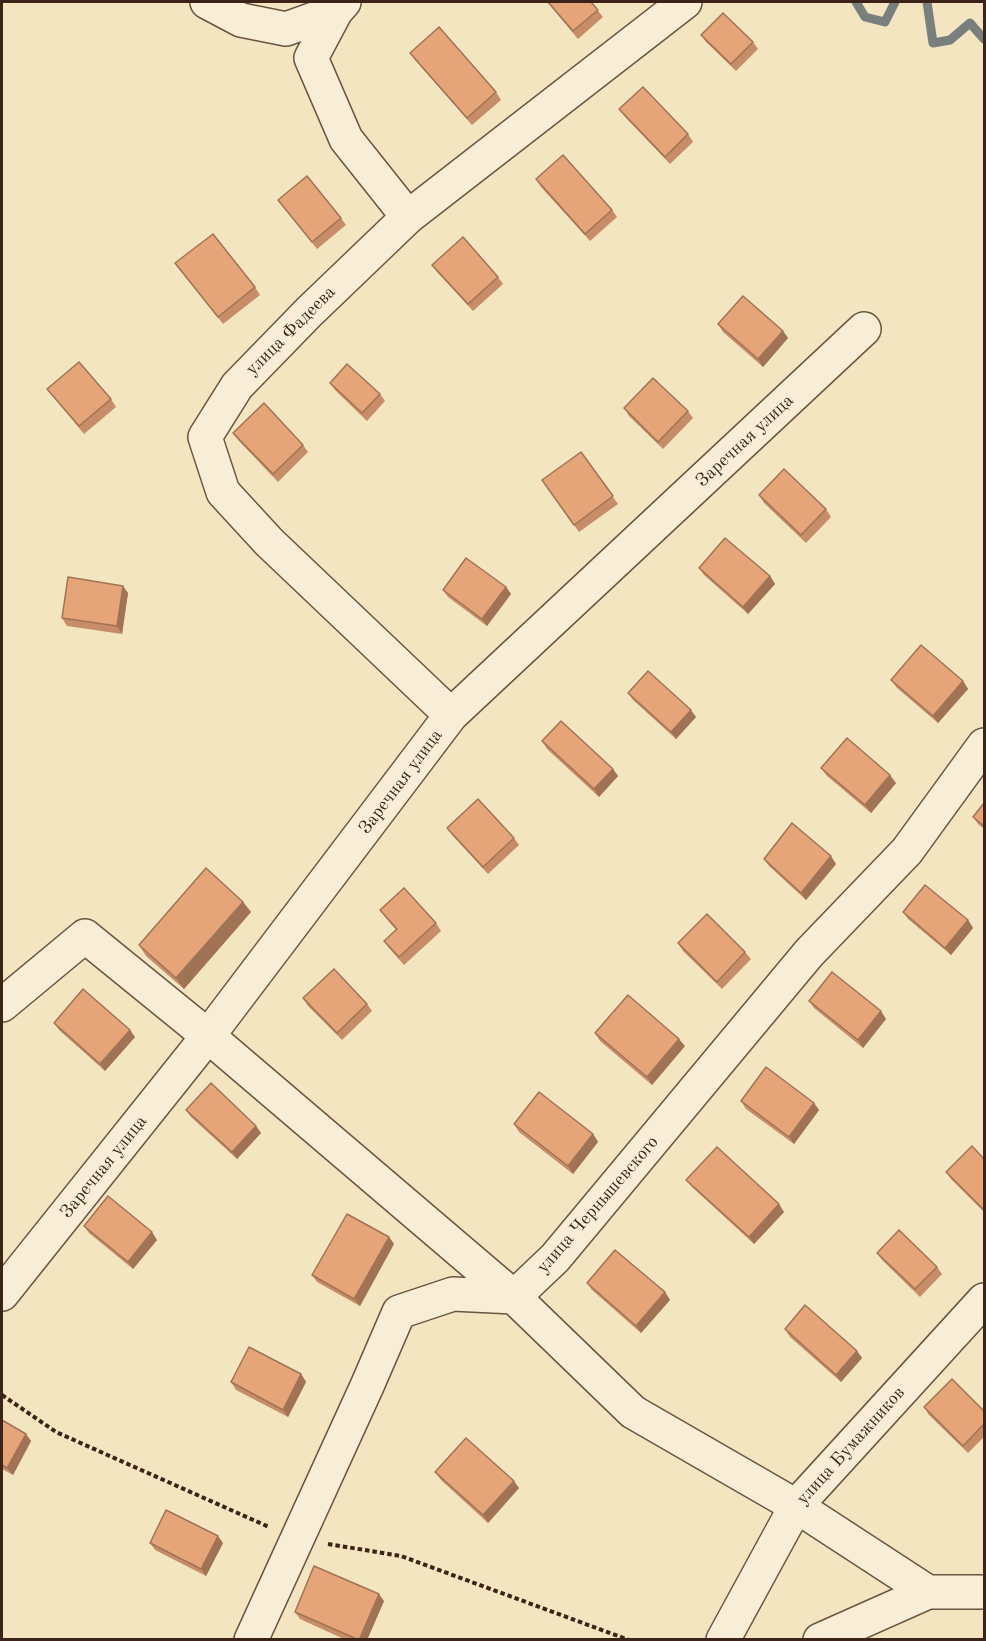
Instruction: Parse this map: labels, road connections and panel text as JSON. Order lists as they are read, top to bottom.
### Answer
{
  "streets": {
    "street": [
      "улица Фадеева",
      "Заречная улица",
      "улица Чернышевского",
      "улица Бумажников"
    ]
  },
  "crossings": [
    ["улица Фадеева", "Заречная улица"]
  ]
}
